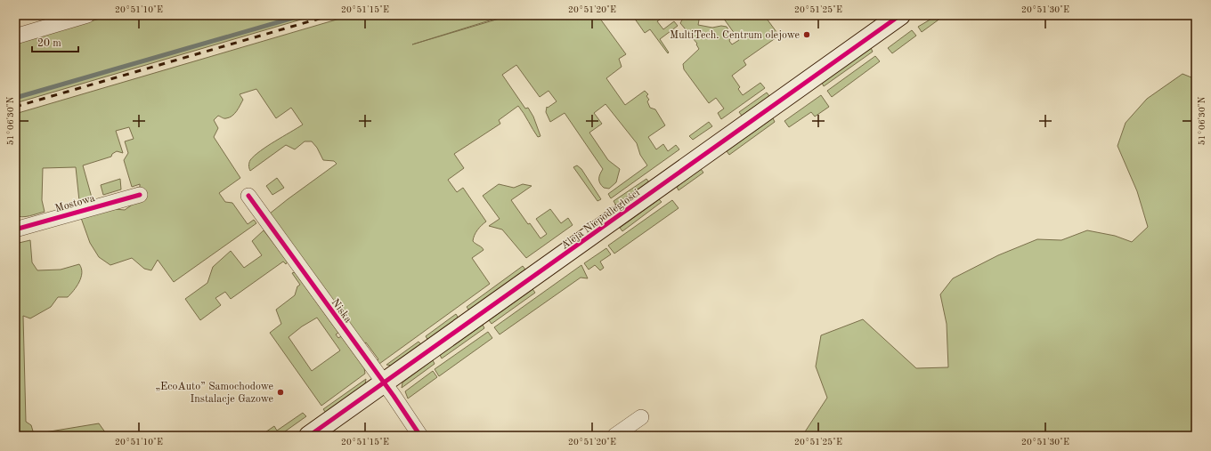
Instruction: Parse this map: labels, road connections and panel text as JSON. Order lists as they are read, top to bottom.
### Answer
{
  "streets": {
    "street": ["Mostowa", "Aleja Niepodległości", "Niska"]
  },
  "crossings": [
    ["Aleja Niepodległości", "Niska"]
  ],
  "places": ["MultiTech. Centrum olejowe", "„EcoAuto” Samochodowe Instalacje Gazowe"],
  "scale_bar": "20 m",
  "coordinates": [
    "20°51'10\"E",
    "20°51'15\"E",
    "20°51'20\"E",
    "20°51'25\"E",
    "20°51'30\"E",
    "51°06'30\"N"
  ]
}
